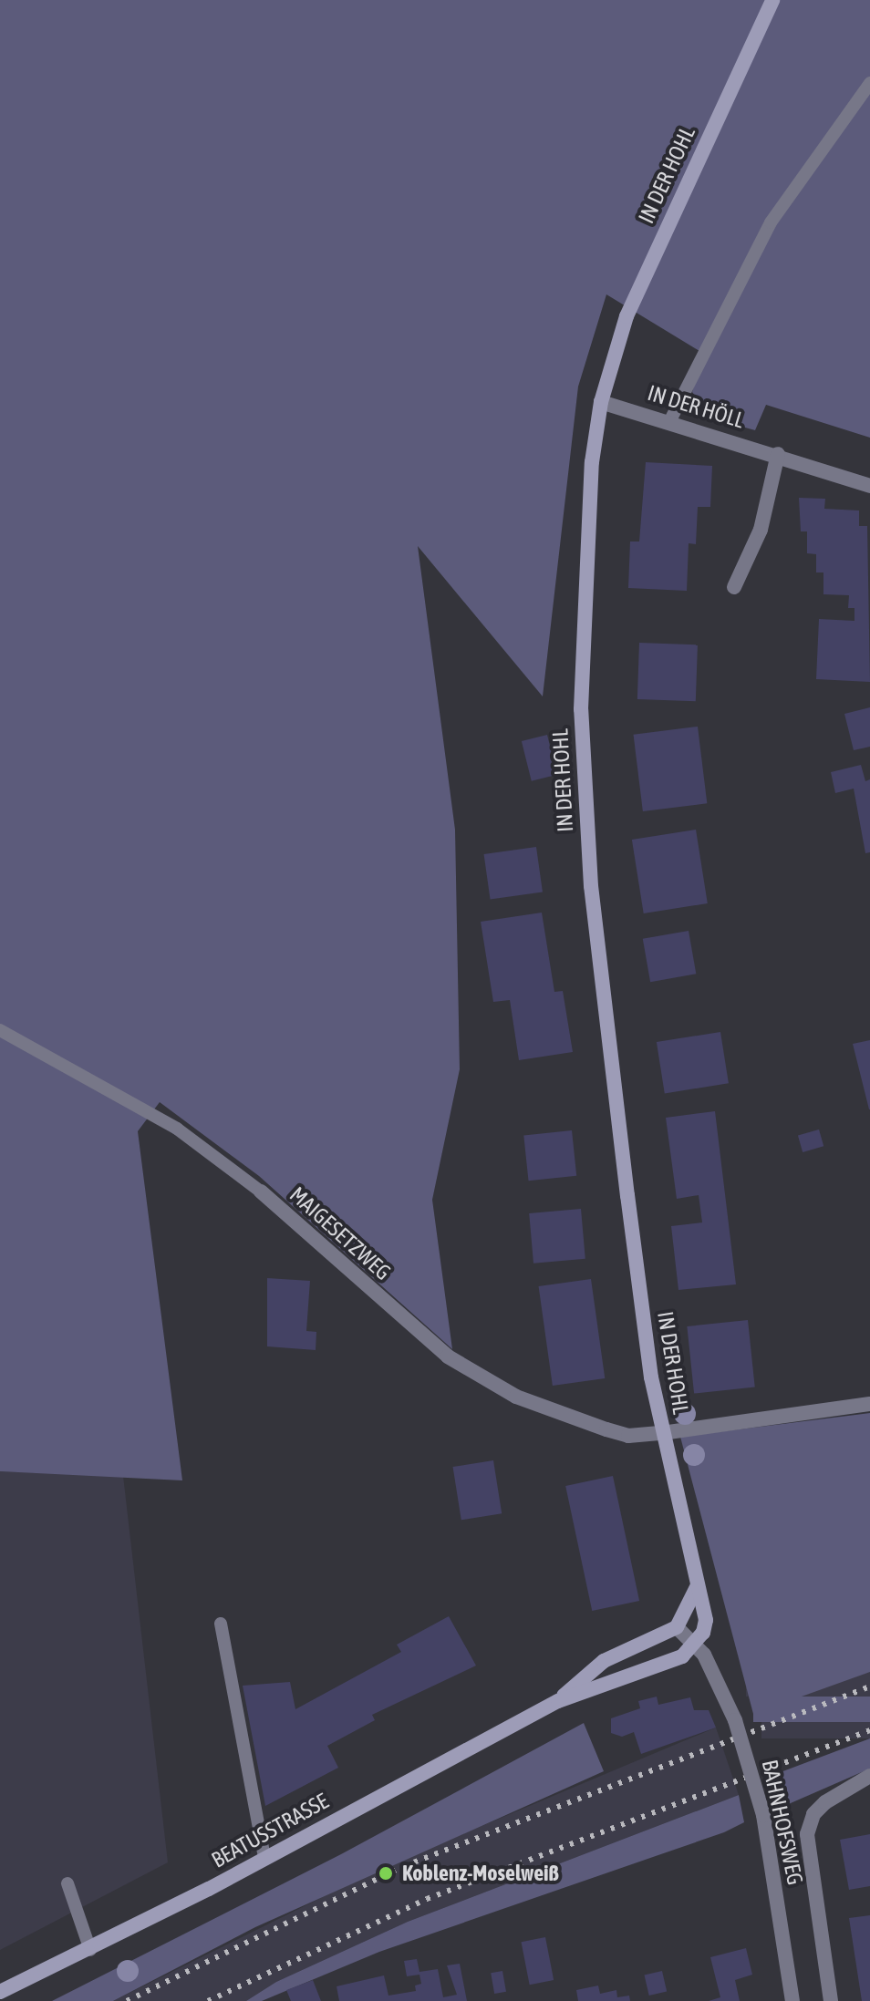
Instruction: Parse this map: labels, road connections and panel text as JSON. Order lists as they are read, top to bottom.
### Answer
{
  "streets": {
    "street": [
      "IN DER HOHL",
      "IN DER HÖLL",
      "MAIGESETZWEG",
      "BAHNHOFSWEG",
      "BEATUSSTRASSE"
    ]
  },
  "crossings": [
    ["IN DER HOHL", "IN DER HÖLL"],
    ["IN DER HOHL", "MAIGESETZWEG"],
    ["IN DER HOHL", "BAHNHOFSWEG"],
    ["IN DER HOHL", "BEATUSSTRASSE"],
    ["BAHNHOFSWEG", "BEATUSSTRASSE"]
  ],
  "places": ["Koblenz-Moselweiß"]
}
